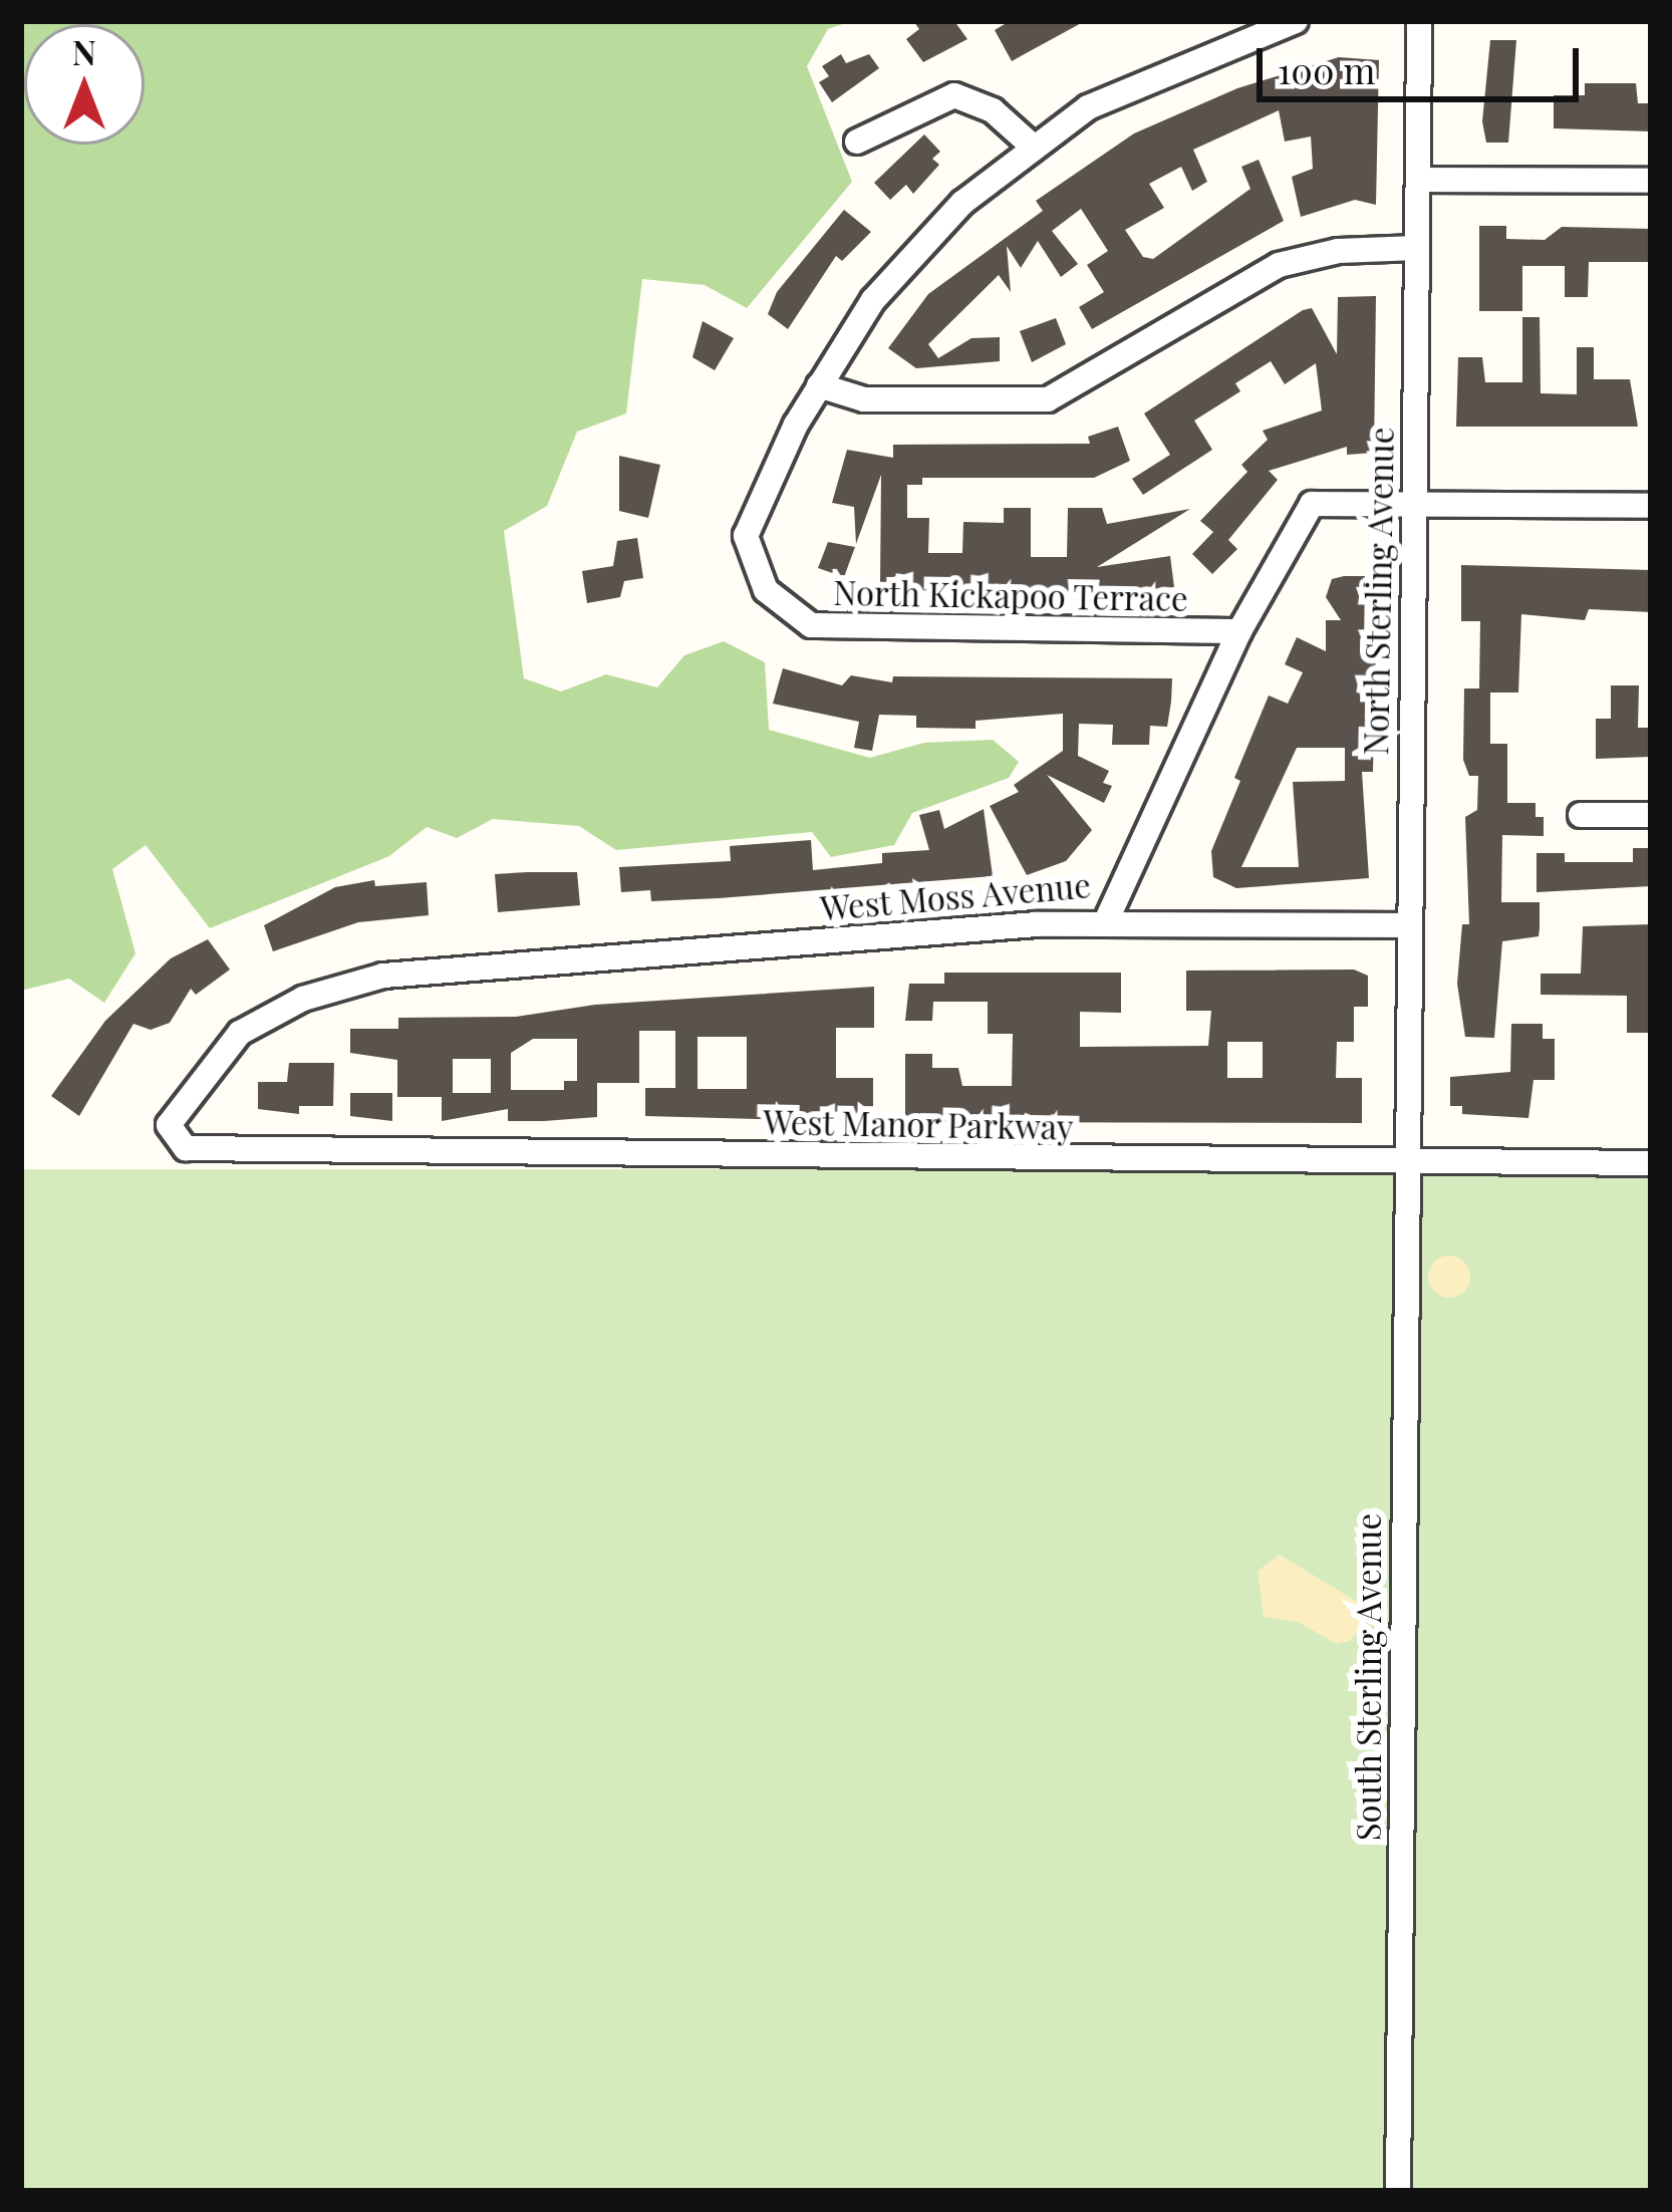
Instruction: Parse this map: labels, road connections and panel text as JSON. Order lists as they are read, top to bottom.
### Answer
{
  "streets": {
    "street": [
      "North Sterling Avenue",
      "North Kickapoo Terrace",
      "West Moss Avenue",
      "West Manor Parkway",
      "South Sterling Avenue"
    ]
  },
  "crossings": [
    ["North Sterling Avenue", "West Moss Avenue"],
    ["North Sterling Avenue", "West Manor Parkway"],
    ["North Sterling Avenue", "South Sterling Avenue"],
    ["North Kickapoo Terrace", "West Moss Avenue"],
    ["West Moss Avenue", "West Manor Parkway"],
    ["West Manor Parkway", "South Sterling Avenue"]
  ],
  "scale_bar": "100 m",
  "north": "top"
}
